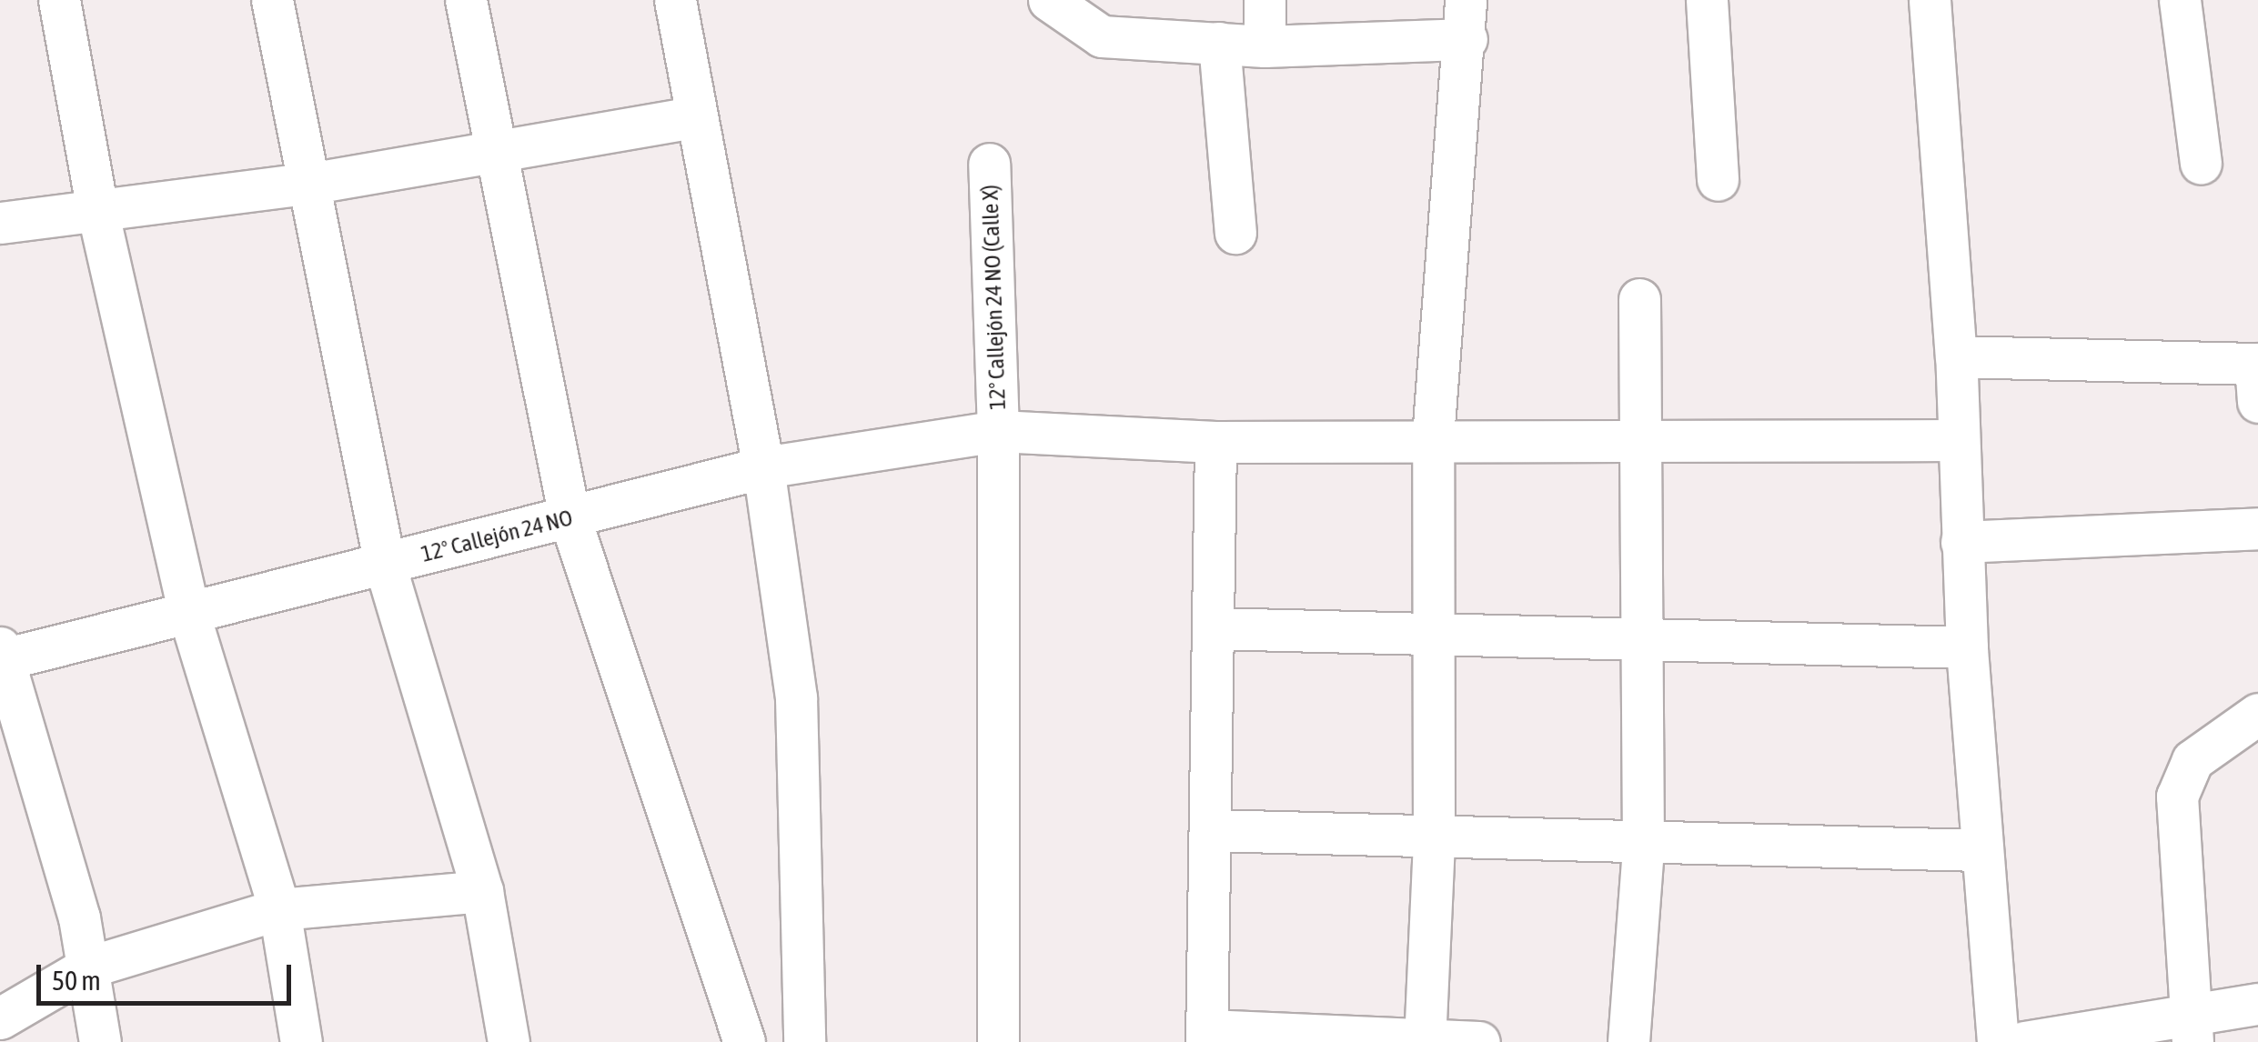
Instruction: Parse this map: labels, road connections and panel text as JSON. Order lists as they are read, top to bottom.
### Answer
{
  "streets": {
    "street": ["12° Callejón 24 NO (Calle X)", "12° Callejón 24 NO"]
  },
  "crossings": [
    ["12° Callejón 24 NO (Calle X)", "12° Callejón 24 NO"]
  ],
  "scale_bar": "50 m"
}
